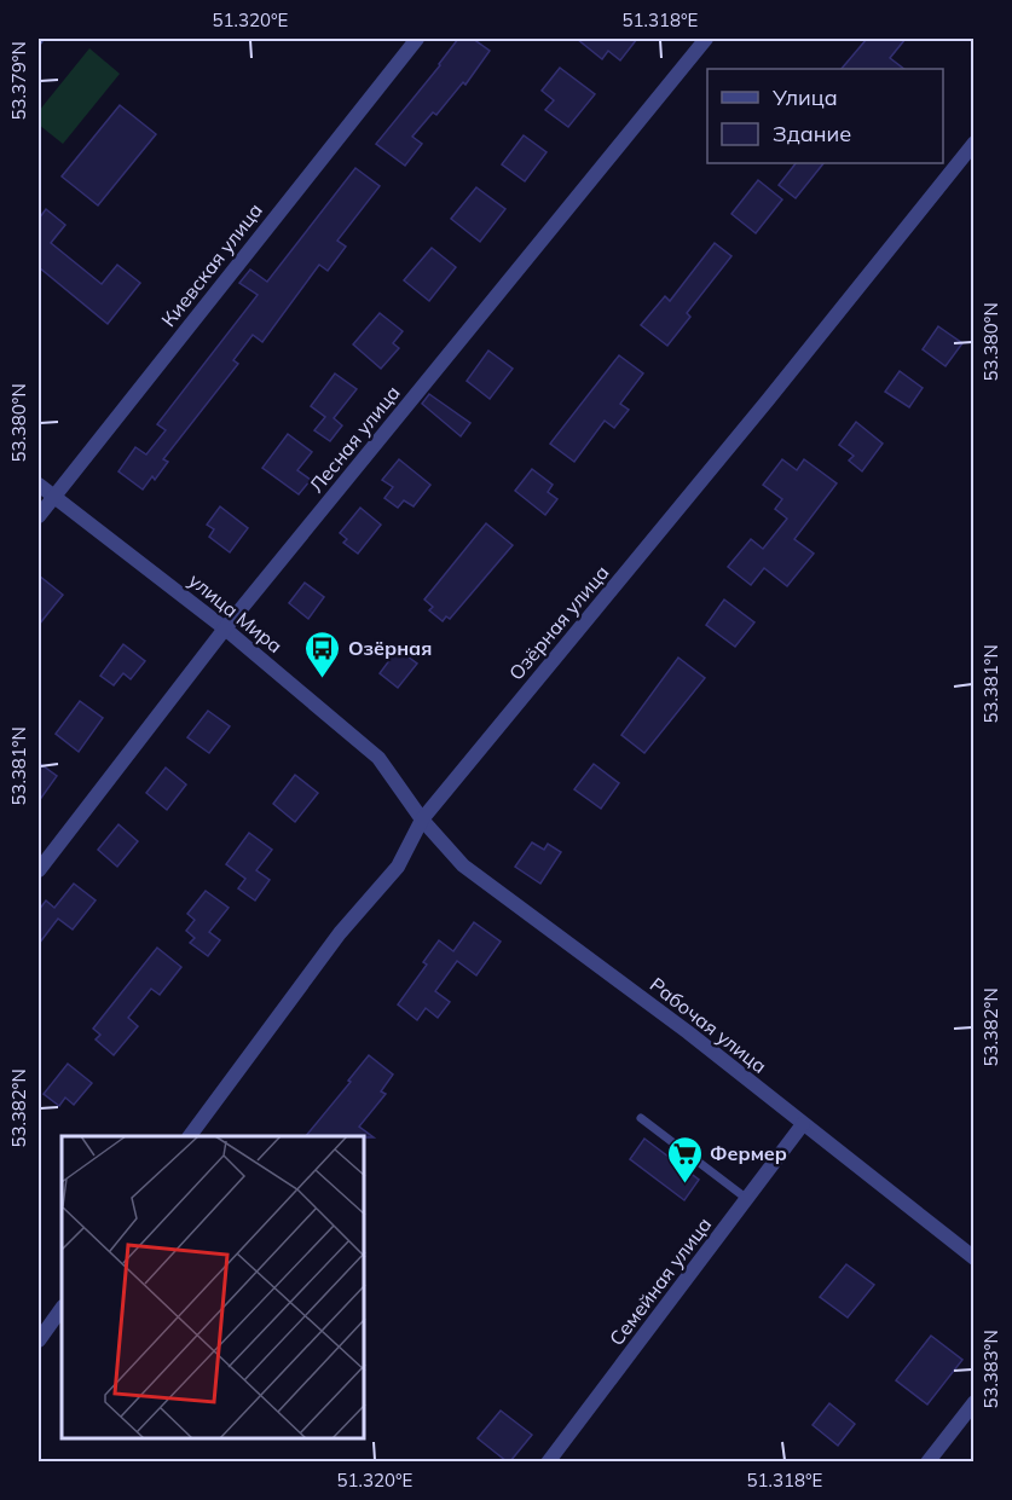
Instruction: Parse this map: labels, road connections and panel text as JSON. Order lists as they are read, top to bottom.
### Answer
{
  "streets": {
    "street": [
      "Киевская улица",
      "Лесная улица",
      "улица Мира",
      "Озёрная улица",
      "Рабочая улица",
      "Семейная улица"
    ]
  },
  "crossings": [
    ["Киевская улица", "улица Мира"],
    ["Лесная улица", "улица Мира"],
    ["улица Мира", "Озёрная улица"],
    ["улица Мира", "Рабочая улица"],
    ["Озёрная улица", "Рабочая улица"],
    ["Рабочая улица", "Семейная улица"]
  ],
  "places": {
    "bus stop": ["Озёрная"],
    "supermarket": ["Фермер"]
  },
  "legend": ["Улица", "Здание"],
  "coordinates": [
    "51.320°E",
    "51.318°E",
    "53.379°N",
    "53.380°N",
    "53.381°N",
    "53.382°N",
    "53.383°N"
  ]
}
